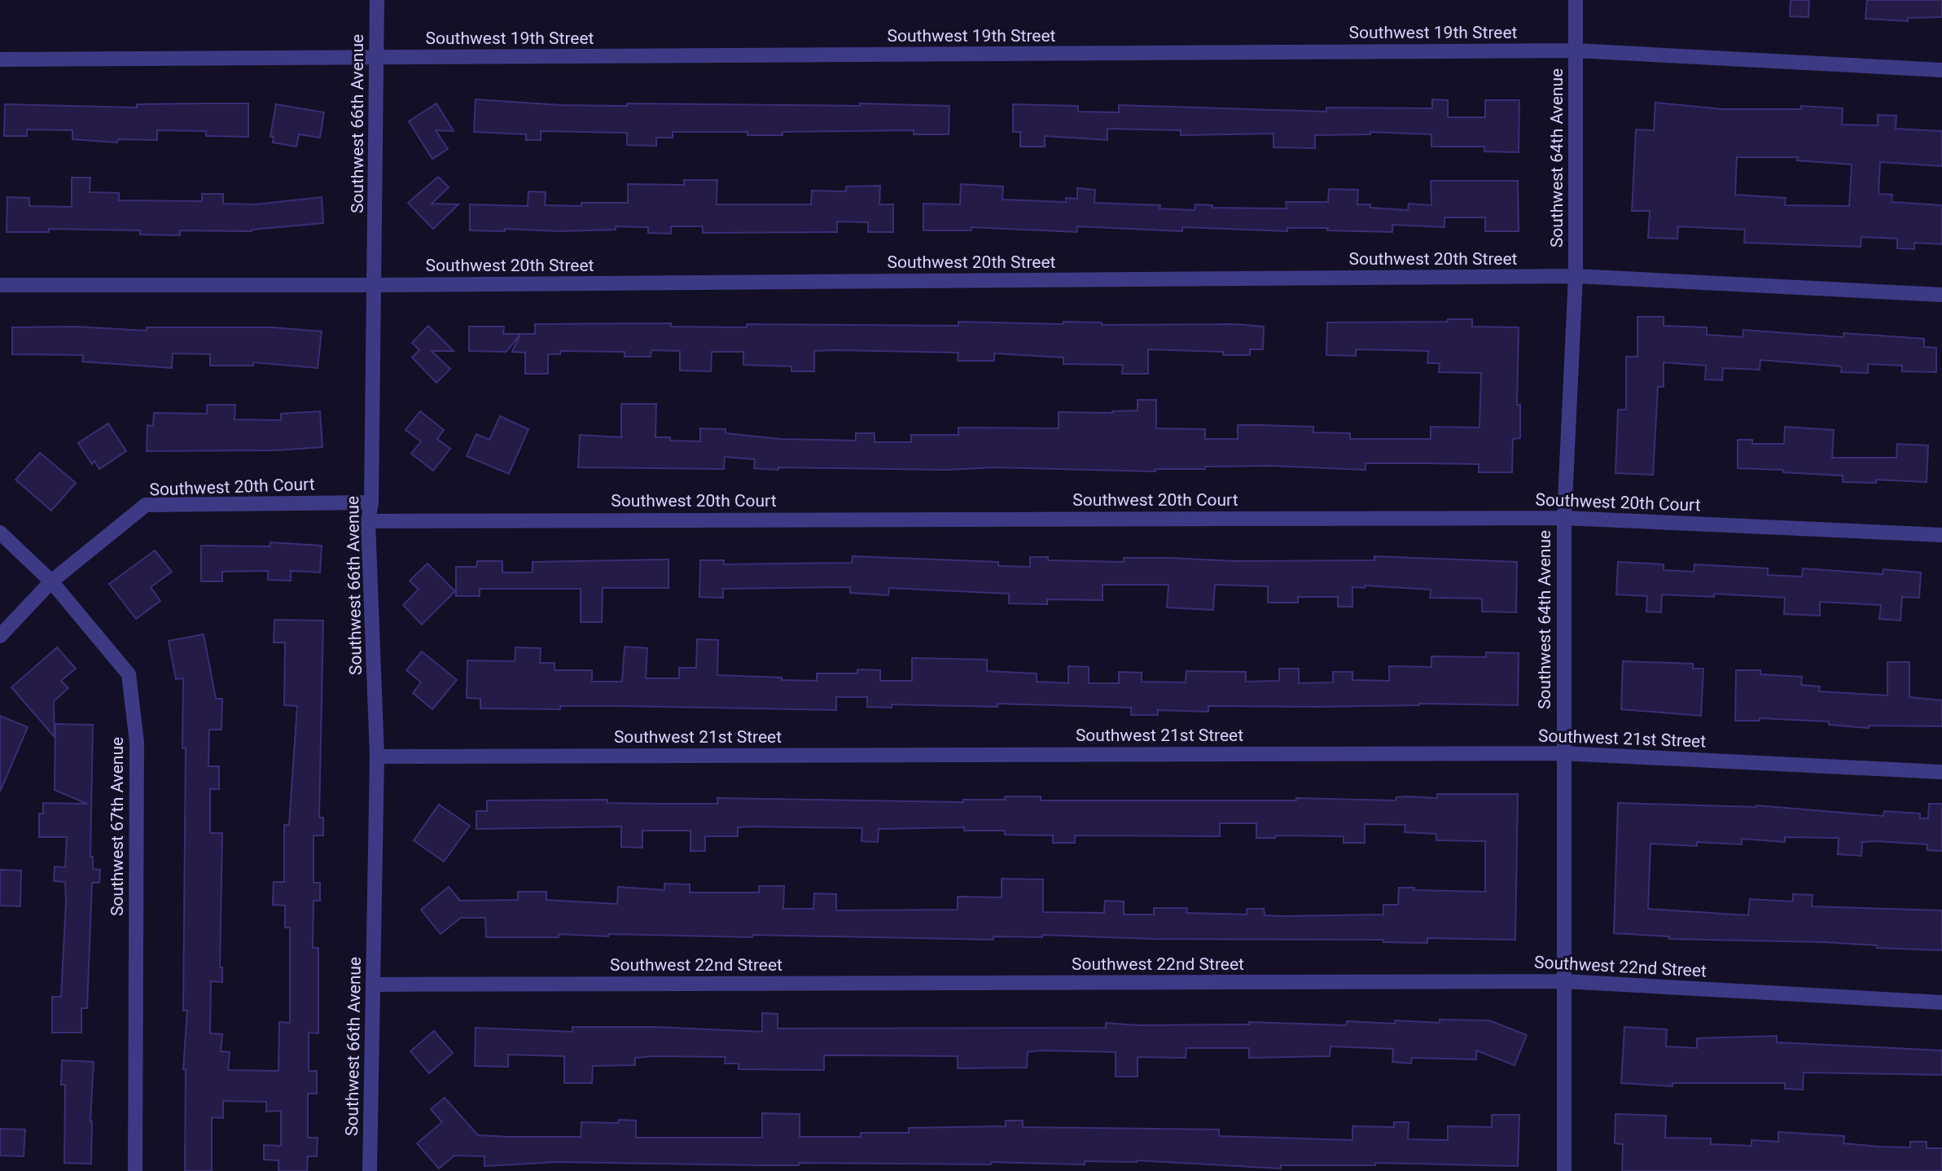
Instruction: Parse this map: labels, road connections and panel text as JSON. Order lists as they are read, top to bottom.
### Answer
{
  "streets": {
    "street": [
      "Southwest 19th Street",
      "Southwest 66th Avenue",
      "Southwest 64th Avenue",
      "Southwest 20th Street",
      "Southwest 20th Court",
      "Southwest 21st Street",
      "Southwest 67th Avenue",
      "Southwest 22nd Street"
    ]
  },
  "crossings": [
    ["Southwest 19th Street", "Southwest 66th Avenue"],
    ["Southwest 19th Street", "Southwest 64th Avenue"],
    ["Southwest 66th Avenue", "Southwest 20th Street"],
    ["Southwest 66th Avenue", "Southwest 20th Court"],
    ["Southwest 66th Avenue", "Southwest 21st Street"],
    ["Southwest 66th Avenue", "Southwest 22nd Street"],
    ["Southwest 64th Avenue", "Southwest 20th Street"],
    ["Southwest 64th Avenue", "Southwest 20th Court"],
    ["Southwest 64th Avenue", "Southwest 21st Street"],
    ["Southwest 64th Avenue", "Southwest 22nd Street"],
    ["Southwest 20th Court", "Southwest 67th Avenue"]
  ]
}
